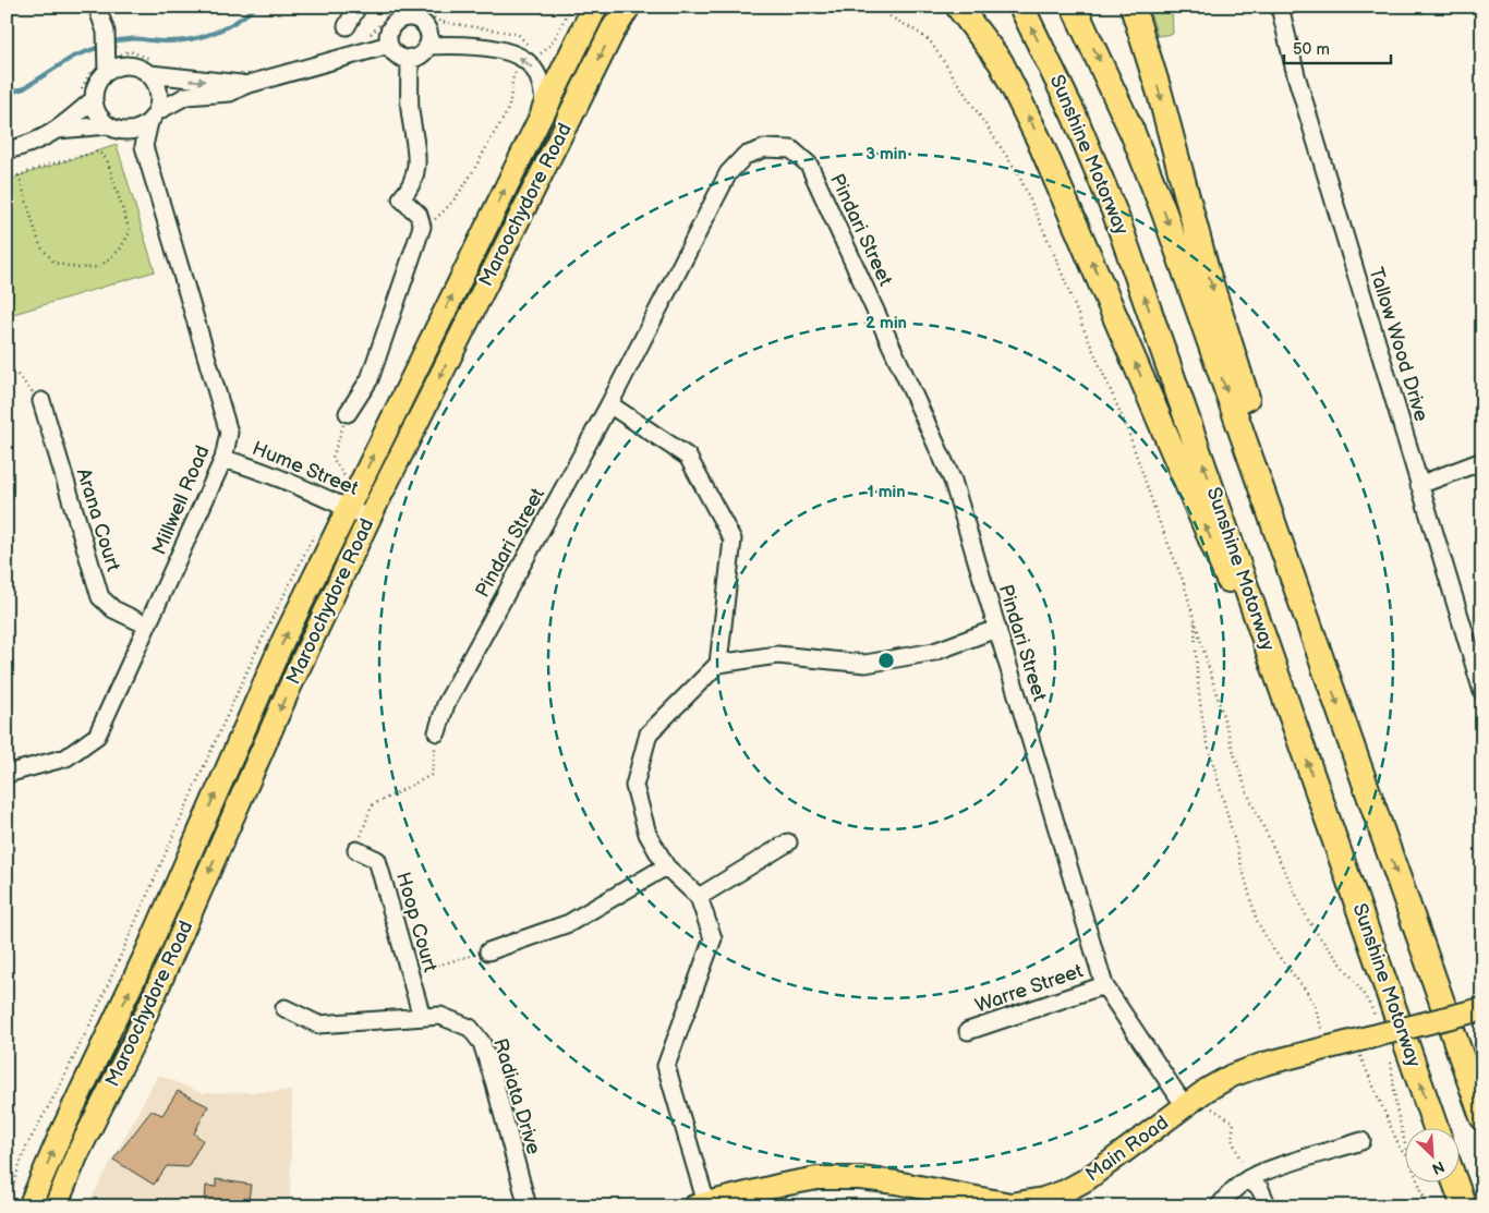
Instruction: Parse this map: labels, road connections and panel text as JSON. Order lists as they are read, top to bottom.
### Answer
{
  "streets": {
    "highway": ["Sunshine Motorway", "Maroochydore Road"],
    "main road": ["Main Road"],
    "street": [
      "Pindari Street",
      "Tallow Wood Drive",
      "Hume Street",
      "Millwell Road",
      "Arana Court",
      "Hoop Court",
      "Warre Street",
      "Radiata Drive"
    ]
  },
  "crossings": [
    ["Maroochydore Road", "Hume Street"],
    ["Pindari Street", "Warre Street"],
    ["Pindari Street", "Main Road"],
    ["Hume Street", "Millwell Road"],
    ["Millwell Road", "Arana Court"],
    ["Hoop Court", "Radiata Drive"]
  ],
  "scale_bar": "50 m",
  "north": "bottom right",
  "rings": ["3 min", "2 min", "1 min"]
}
